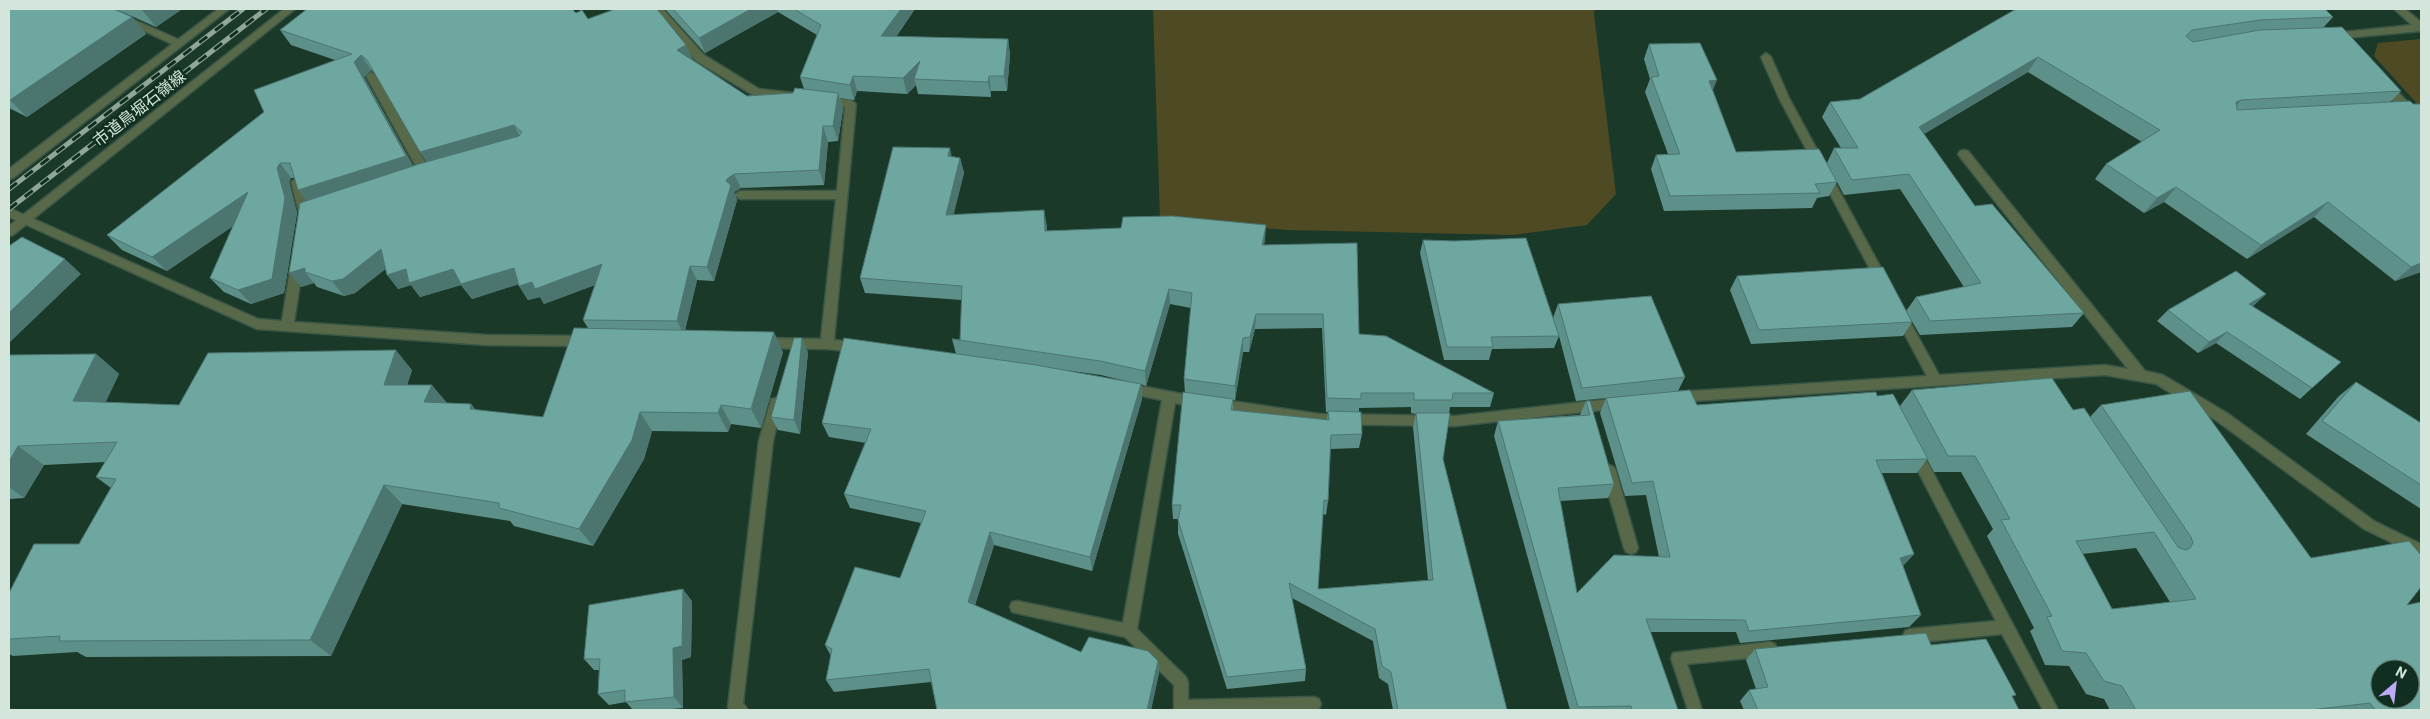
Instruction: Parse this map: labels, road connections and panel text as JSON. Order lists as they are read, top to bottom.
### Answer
{
  "streets": {
    "street": ["市道鳥堀石嶺線"]
  },
  "north": "top right"
}
